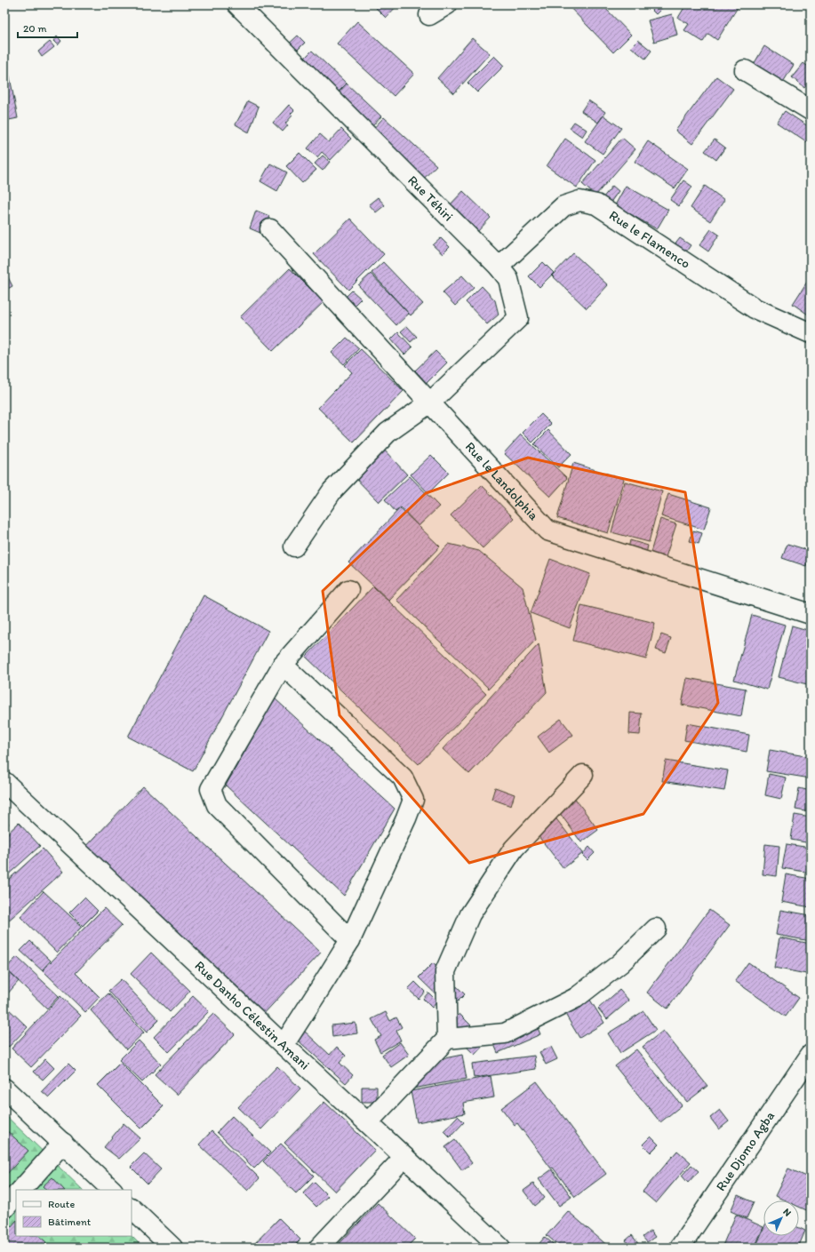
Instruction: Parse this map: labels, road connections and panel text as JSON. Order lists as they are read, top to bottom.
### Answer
{
  "streets": {
    "street": [
      "Rue Téhiri",
      "Rue le Flamenco",
      "Rue le Landolphia",
      "Rue Danho Célestin Amani",
      "Rue Djomo Agba"
    ]
  },
  "crossings": [
    ["Rue Téhiri", "Rue le Flamenco"],
    ["Rue Téhiri", "Rue le Landolphia"]
  ],
  "legend": ["Route", "Bâtiment"],
  "scale_bar": "20 m",
  "north": "top right"
}
